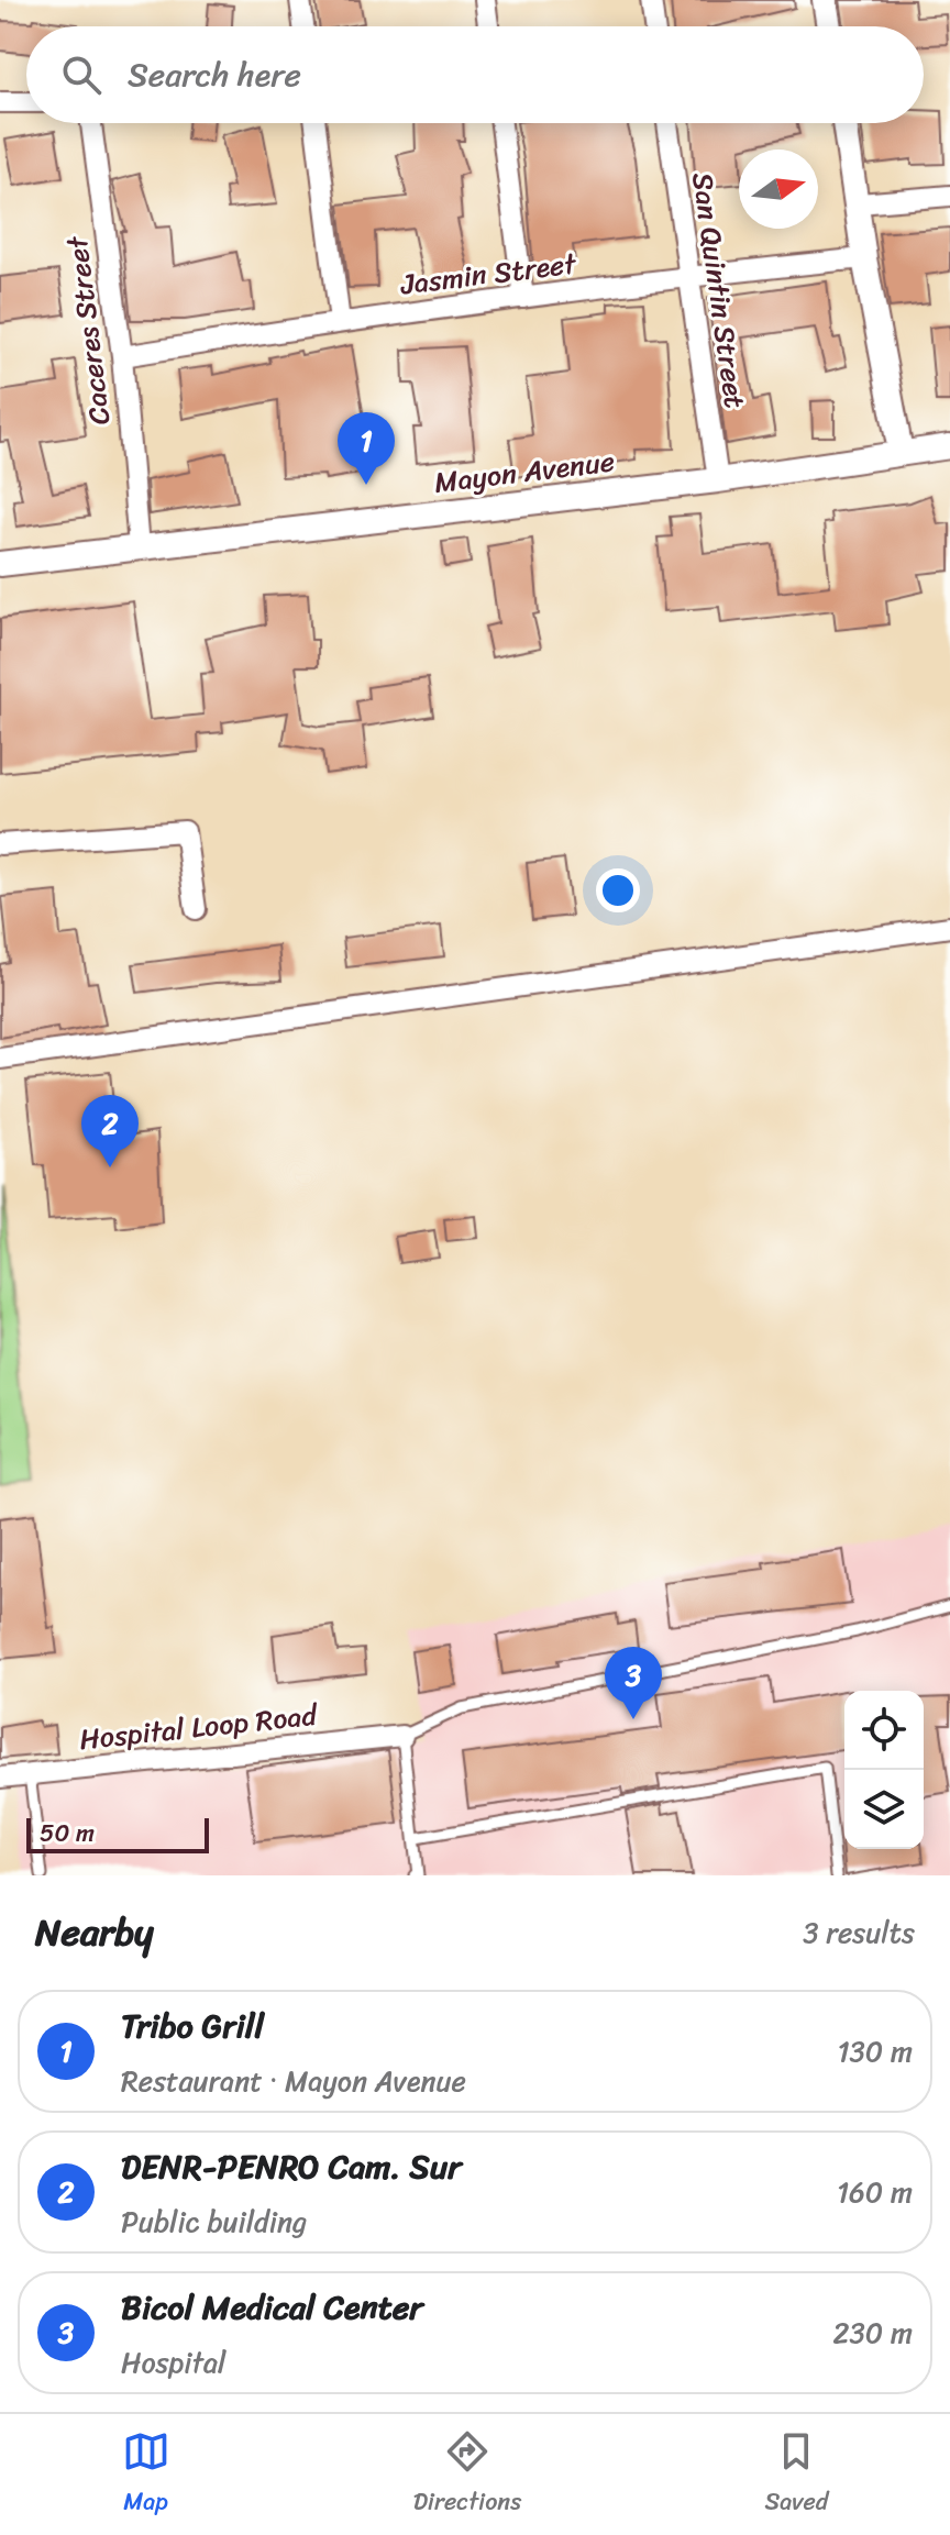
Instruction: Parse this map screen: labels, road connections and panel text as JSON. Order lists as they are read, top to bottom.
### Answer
{
  "streets": {
    "street": [
      "Jasmin Street",
      "San Quintin Street",
      "Caceres Street",
      "Mayon Avenue",
      "Hospital Loop Road"
    ]
  },
  "crossings": [
    ["Jasmin Street", "San Quintin Street"],
    ["Jasmin Street", "Caceres Street"],
    ["San Quintin Street", "Mayon Avenue"],
    ["Caceres Street", "Mayon Avenue"]
  ],
  "scale_bar": "50 m",
  "north": "right",
  "page": {
    "search": "Search here",
    "pins": ["1", "2", "3"],
    "scale": "50 m",
    "heading": ["Nearby", "3 results"],
    "list": [
      {
        "mark": "1",
        "name": "Tribo Grill",
        "note": "Restaurant · Mayon Avenue",
        "value": "130 m"
      },
      {
        "mark": "2",
        "name": "DENR-PENRO Cam. Sur",
        "note": "Public building",
        "value": "160 m"
      },
      {
        "mark": "3",
        "name": "Bicol Medical Center",
        "note": "Hospital",
        "value": "230 m"
      }
    ],
    "nav": ["Map", "Directions", "Saved"]
  }
}
